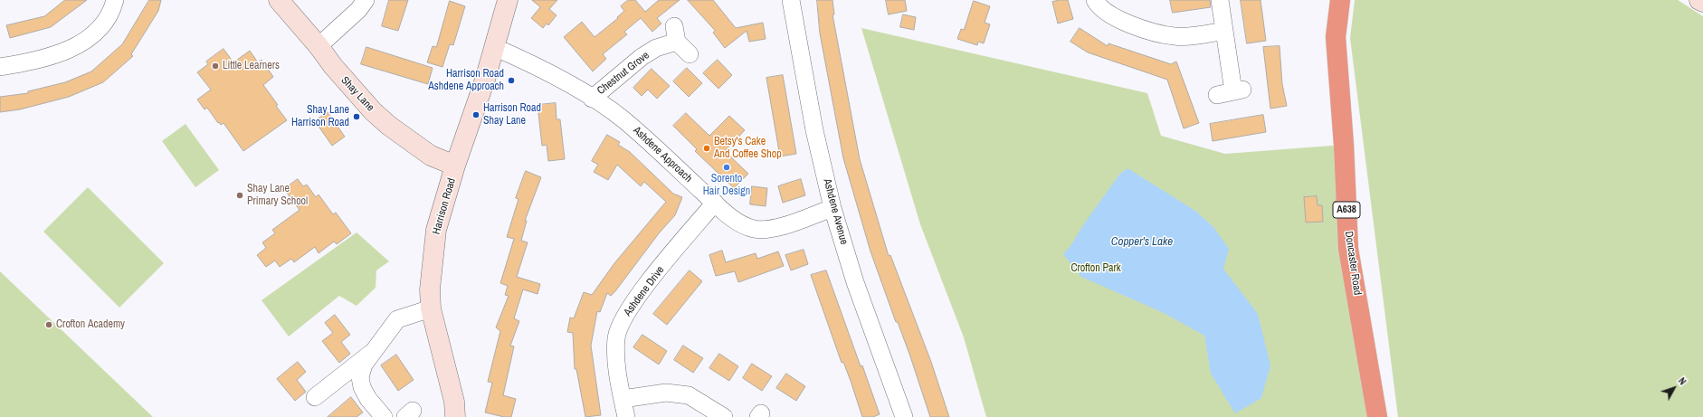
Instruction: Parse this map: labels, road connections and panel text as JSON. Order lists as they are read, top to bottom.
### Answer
{
  "streets": {
    "highway": ["A638", "Doncaster Road"],
    "main road": ["Shay Lane", "Harrison Road"],
    "street": [
      "Chestnut Grove",
      "Ashdene Approach",
      "Ashdene Avenue",
      "Ashdene Drive"
    ]
  },
  "crossings": [
    ["Chestnut Grove", "Ashdene Approach"],
    ["Shay Lane", "Harrison Road"],
    ["Ashdene Approach", "Harrison Road"],
    ["Ashdene Approach", "Ashdene Avenue"],
    ["Ashdene Approach", "Ashdene Drive"]
  ],
  "water": ["Copper's Lake"],
  "parks": ["Crofton Park"],
  "places": [
    "Little Learners",
    "Harrison Road Ashdene Approach",
    "Harrison Road Shay Lane",
    "Shay Lane Harrison Road",
    "Betsy's Cake And Coffee Shop",
    "Sorento Hair Design",
    "Shay Lane Primary School",
    "Crofton Academy"
  ],
  "north": "top right"
}
